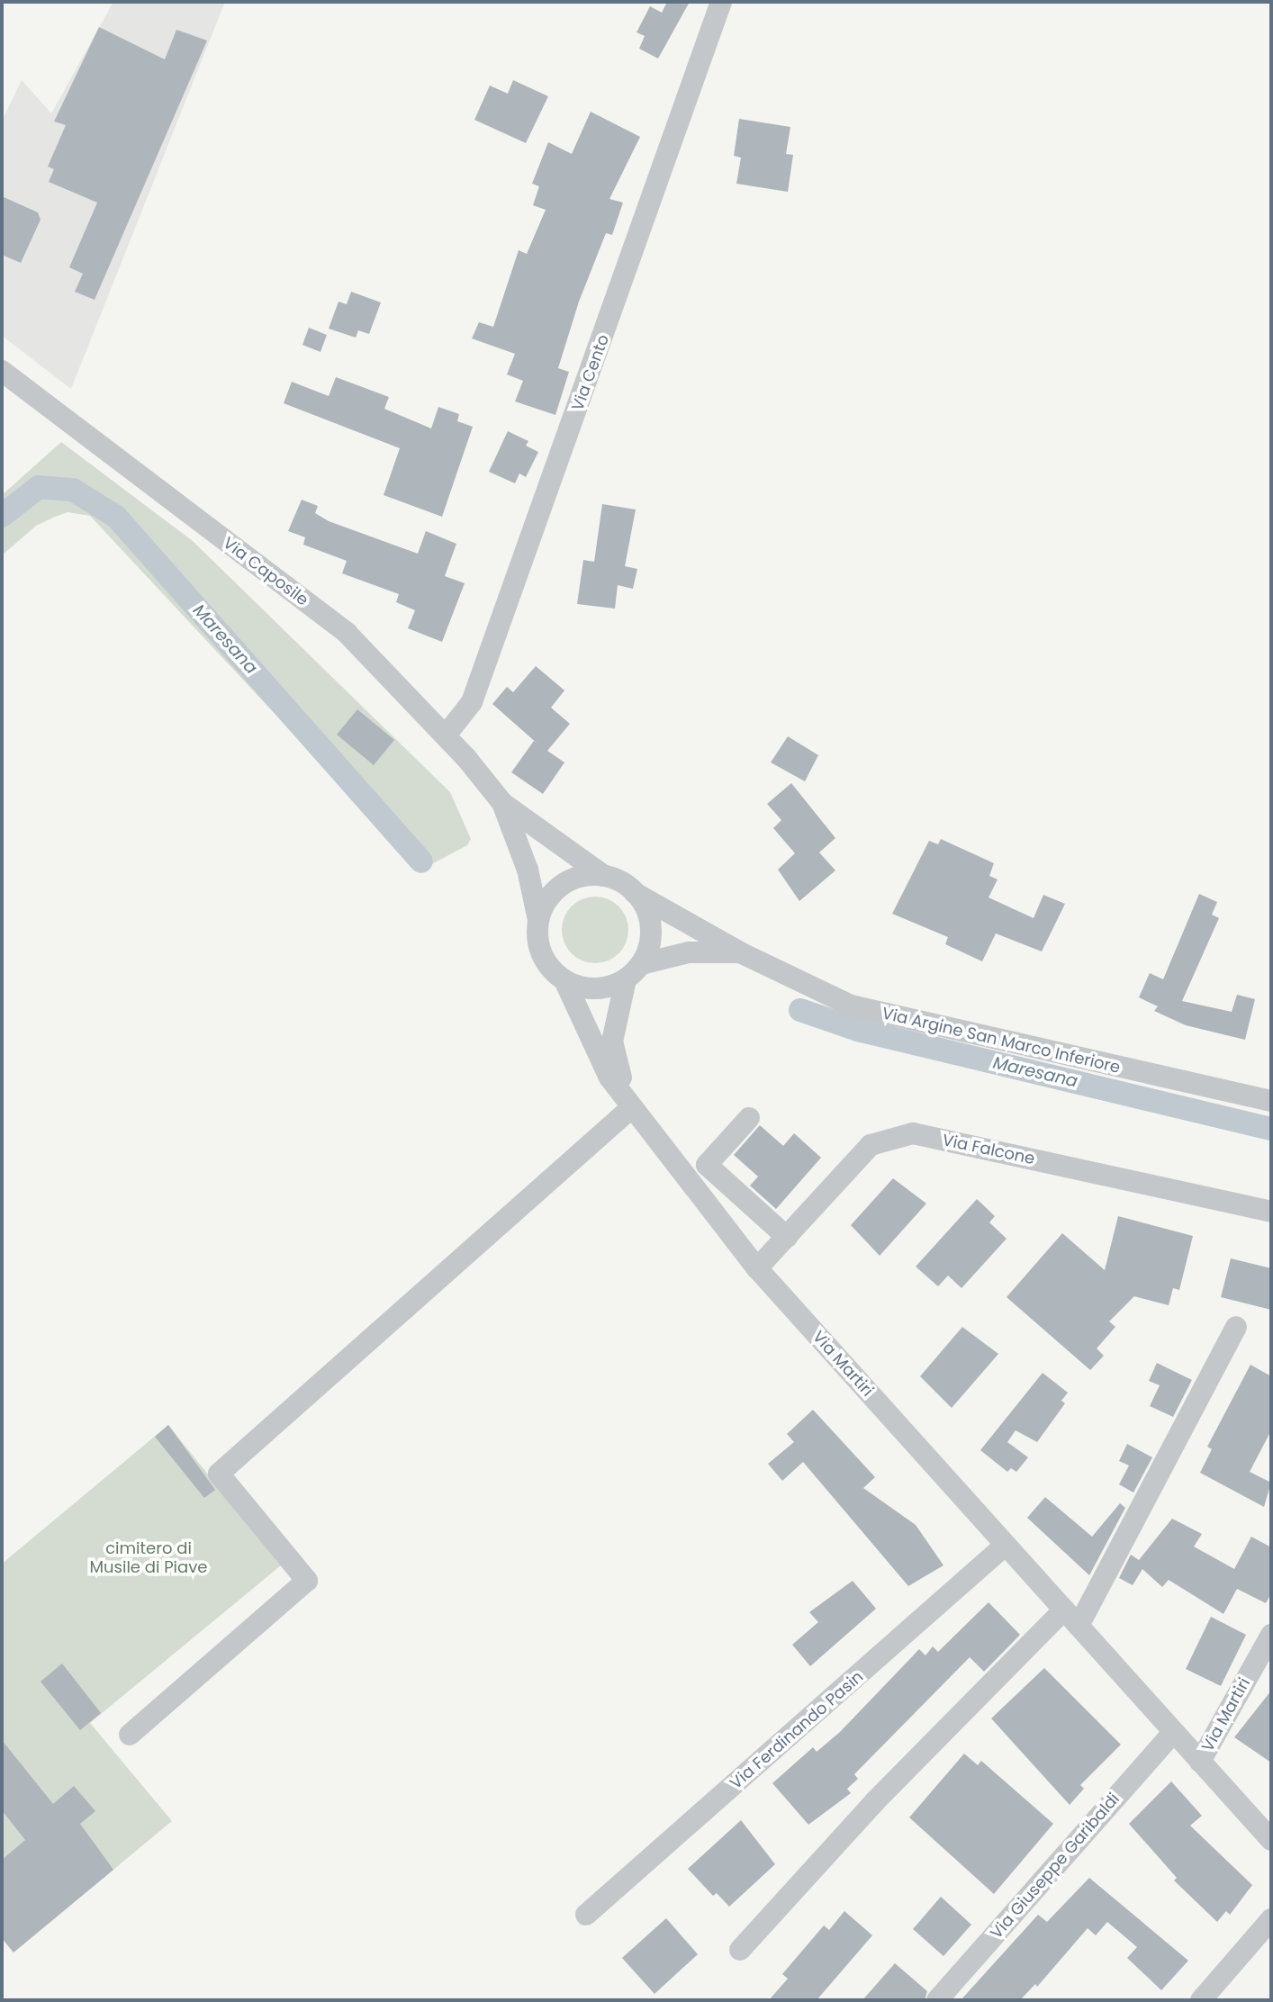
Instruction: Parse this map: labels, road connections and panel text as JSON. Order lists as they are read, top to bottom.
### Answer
{
  "streets": {
    "street": [
      "Via Cento",
      "Via Caposile",
      "Via Argine San Marco Inferiore",
      "Via Falcone",
      "Via Martiri",
      "Via Ferdinando Pasin",
      "Via Giuseppe Garibaldi"
    ]
  },
  "crossings": [
    ["Via Cento", "Via Caposile"],
    ["Via Caposile", "Via Argine San Marco Inferiore"],
    ["Via Caposile", "Via Martiri"],
    ["Via Argine San Marco Inferiore", "Via Martiri"],
    ["Via Falcone", "Via Martiri"],
    ["Via Martiri", "Via Ferdinando Pasin"],
    ["Via Martiri", "Via Giuseppe Garibaldi"]
  ],
  "water": ["Maresana"],
  "parks": ["cimitero di Musile di Piave"]
}
